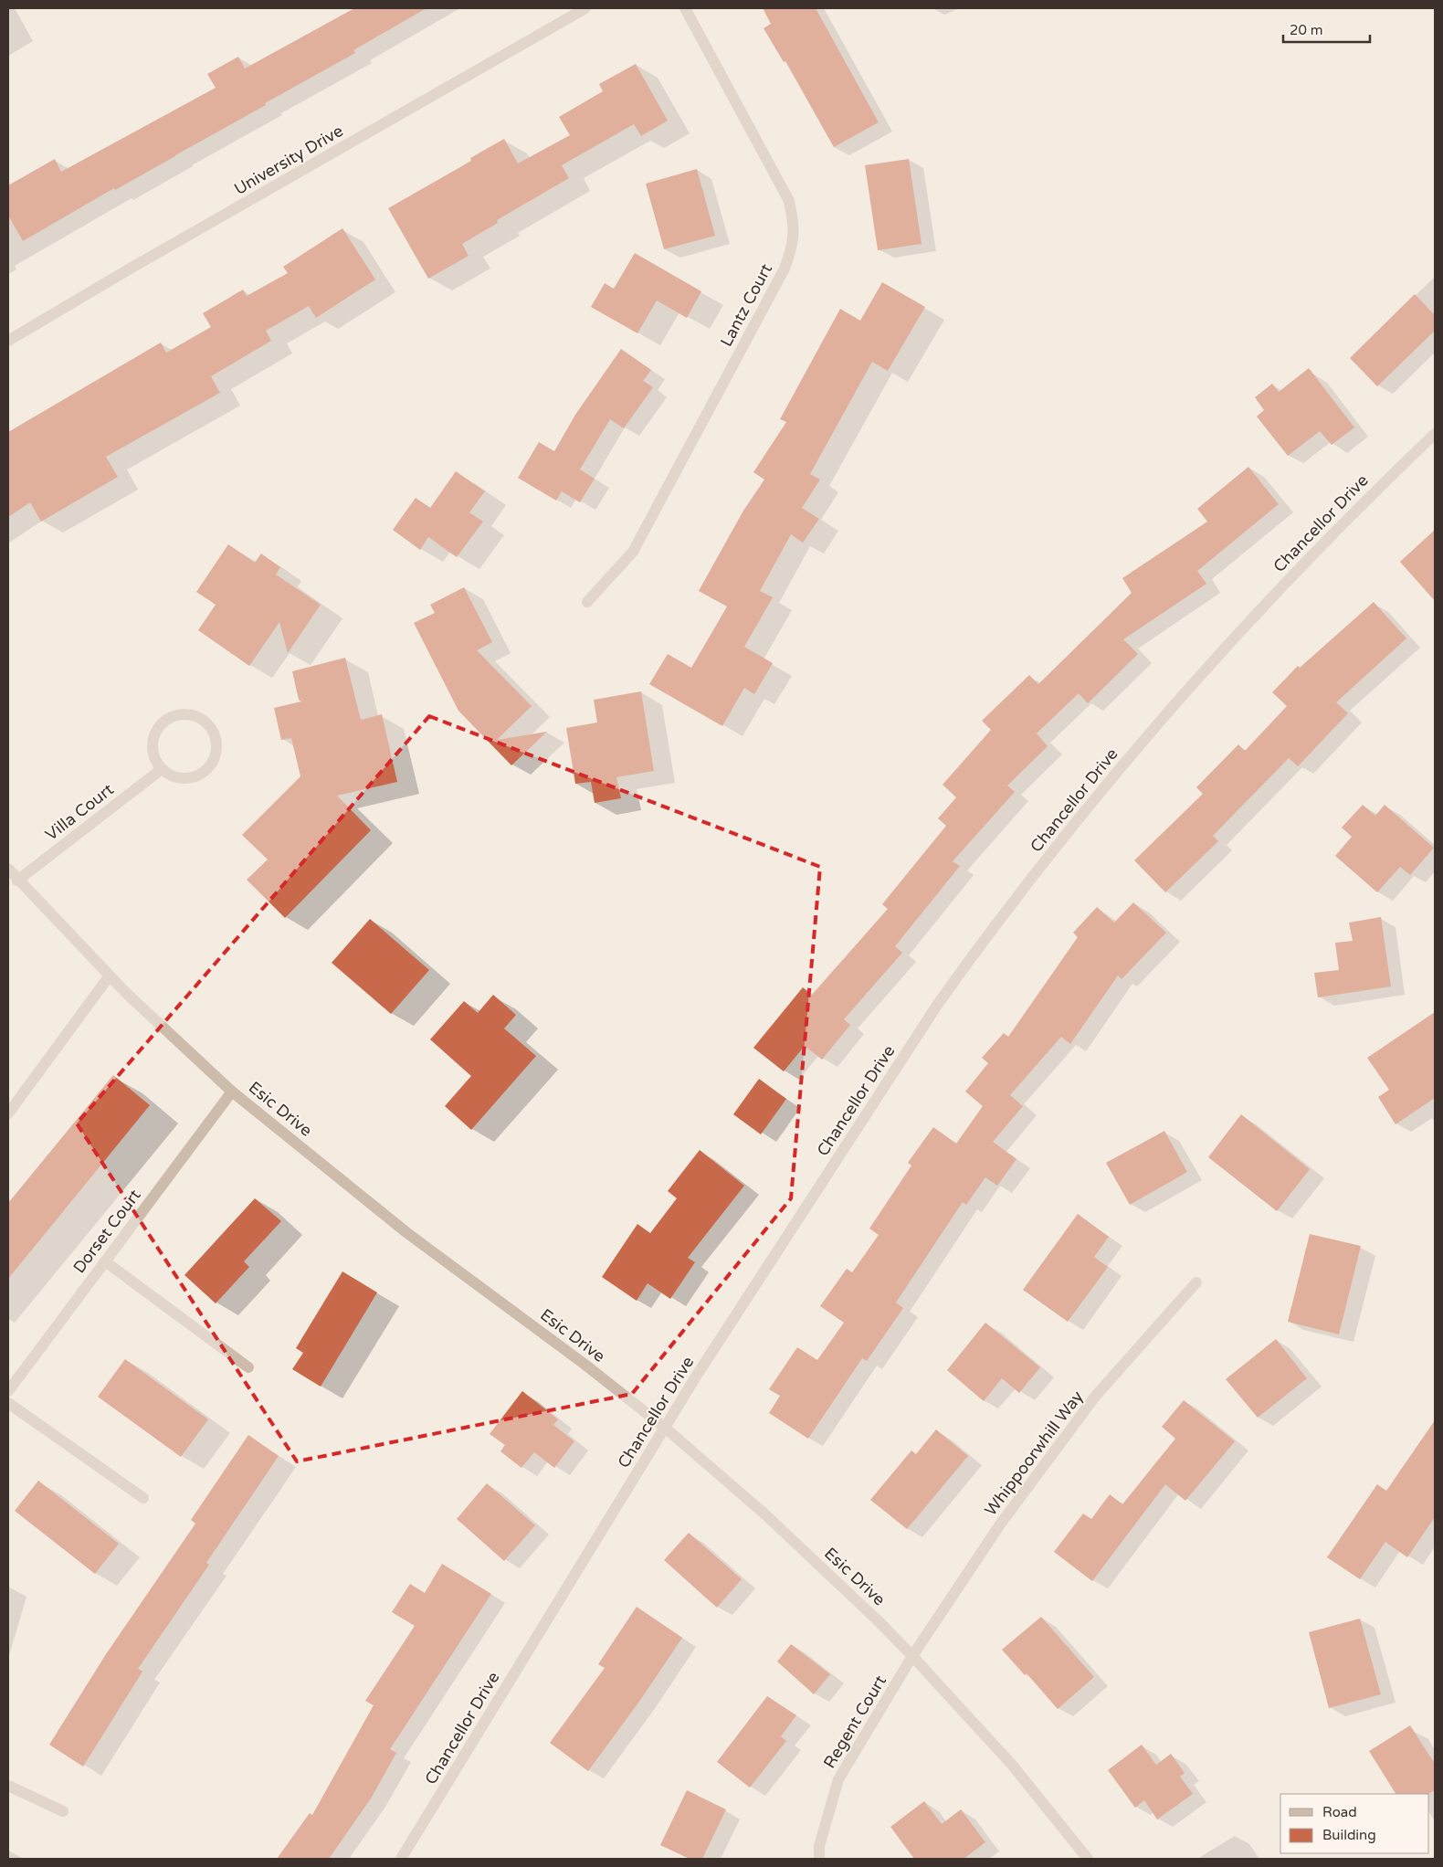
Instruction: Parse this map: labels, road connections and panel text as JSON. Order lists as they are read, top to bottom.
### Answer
{
  "streets": {
    "street": [
      "University Drive",
      "Lantz Court",
      "Chancellor Drive",
      "Villa Court",
      "Esic Drive",
      "Dorset Court",
      "Whippoorwhill Way",
      "Regent Court"
    ]
  },
  "crossings": [
    ["Chancellor Drive", "Esic Drive"],
    ["Villa Court", "Esic Drive"],
    ["Esic Drive", "Dorset Court"],
    ["Esic Drive", "Whippoorwhill Way"],
    ["Esic Drive", "Regent Court"],
    ["Whippoorwhill Way", "Regent Court"]
  ],
  "legend": ["Road", "Building"],
  "scale_bar": "20 m"
}
